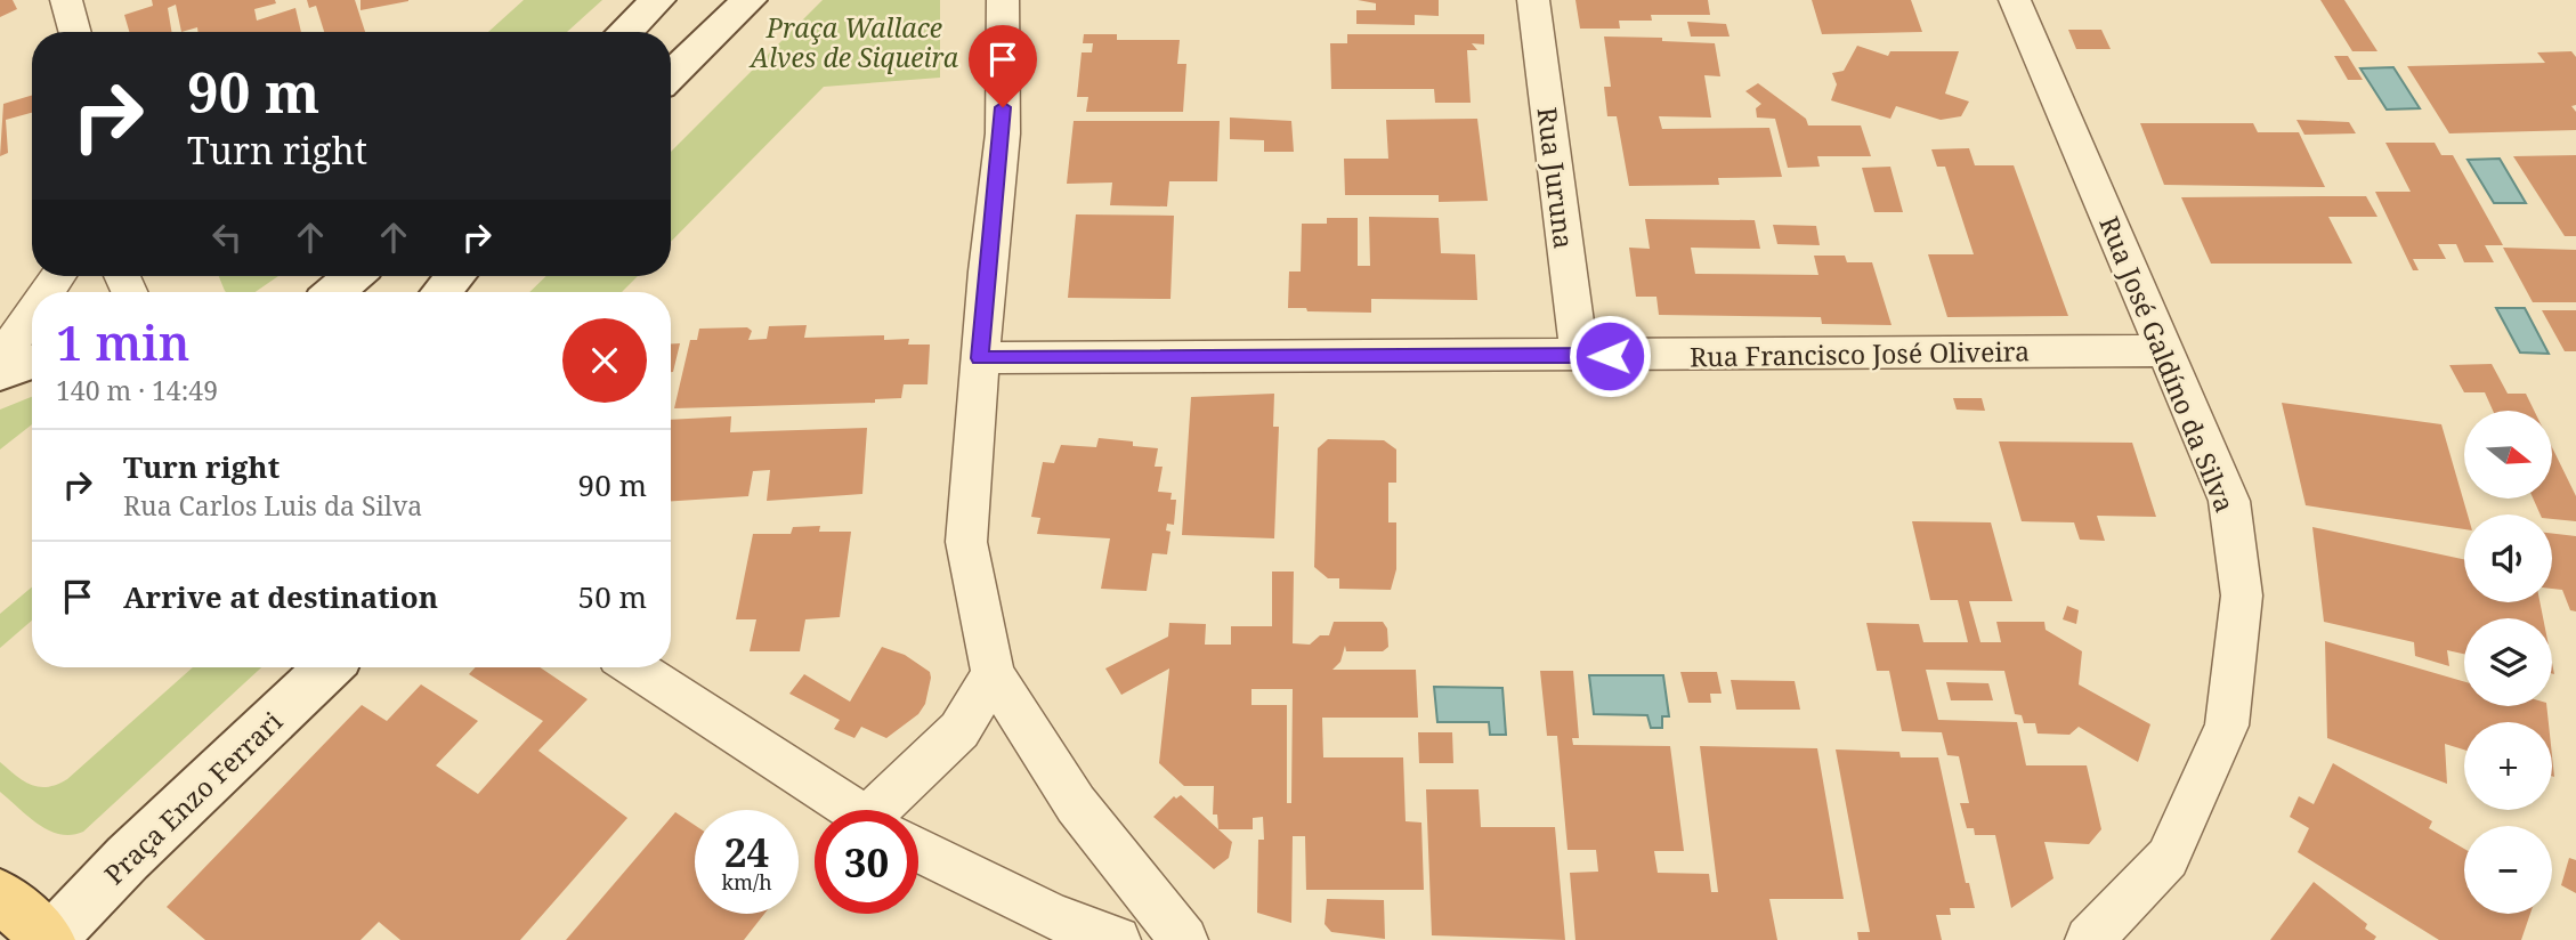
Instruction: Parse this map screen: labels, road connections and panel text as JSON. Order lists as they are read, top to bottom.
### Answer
{
  "streets": {
    "main road": ["Praça Enzo Ferrari"],
    "street": ["Rua Juruna", "Rua Francisco José Oliveira", "Rua José Galdíno da Silva"]
  },
  "crossings": [
    ["Rua Juruna", "Rua Francisco José Oliveira"],
    ["Rua Francisco José Oliveira", "Rua José Galdíno da Silva"]
  ],
  "parks": ["Praça Wallace Alves de Siqueira"],
  "north": "right",
  "page": {
    "turn": ["90 m", "Turn right"],
    "heading": ["1 min", "140 m · 14:49"],
    "map_buttons": ["+", "−"],
    "list": [
      {
        "name": "Turn right",
        "note": "Rua Carlos Luis da Silva",
        "value": "90 m"
      },
      {
        "name": "Arrive at destination",
        "value": "50 m"
      }
    ],
    "speed": "24 km/h",
    "limit": "30"
  }
}
